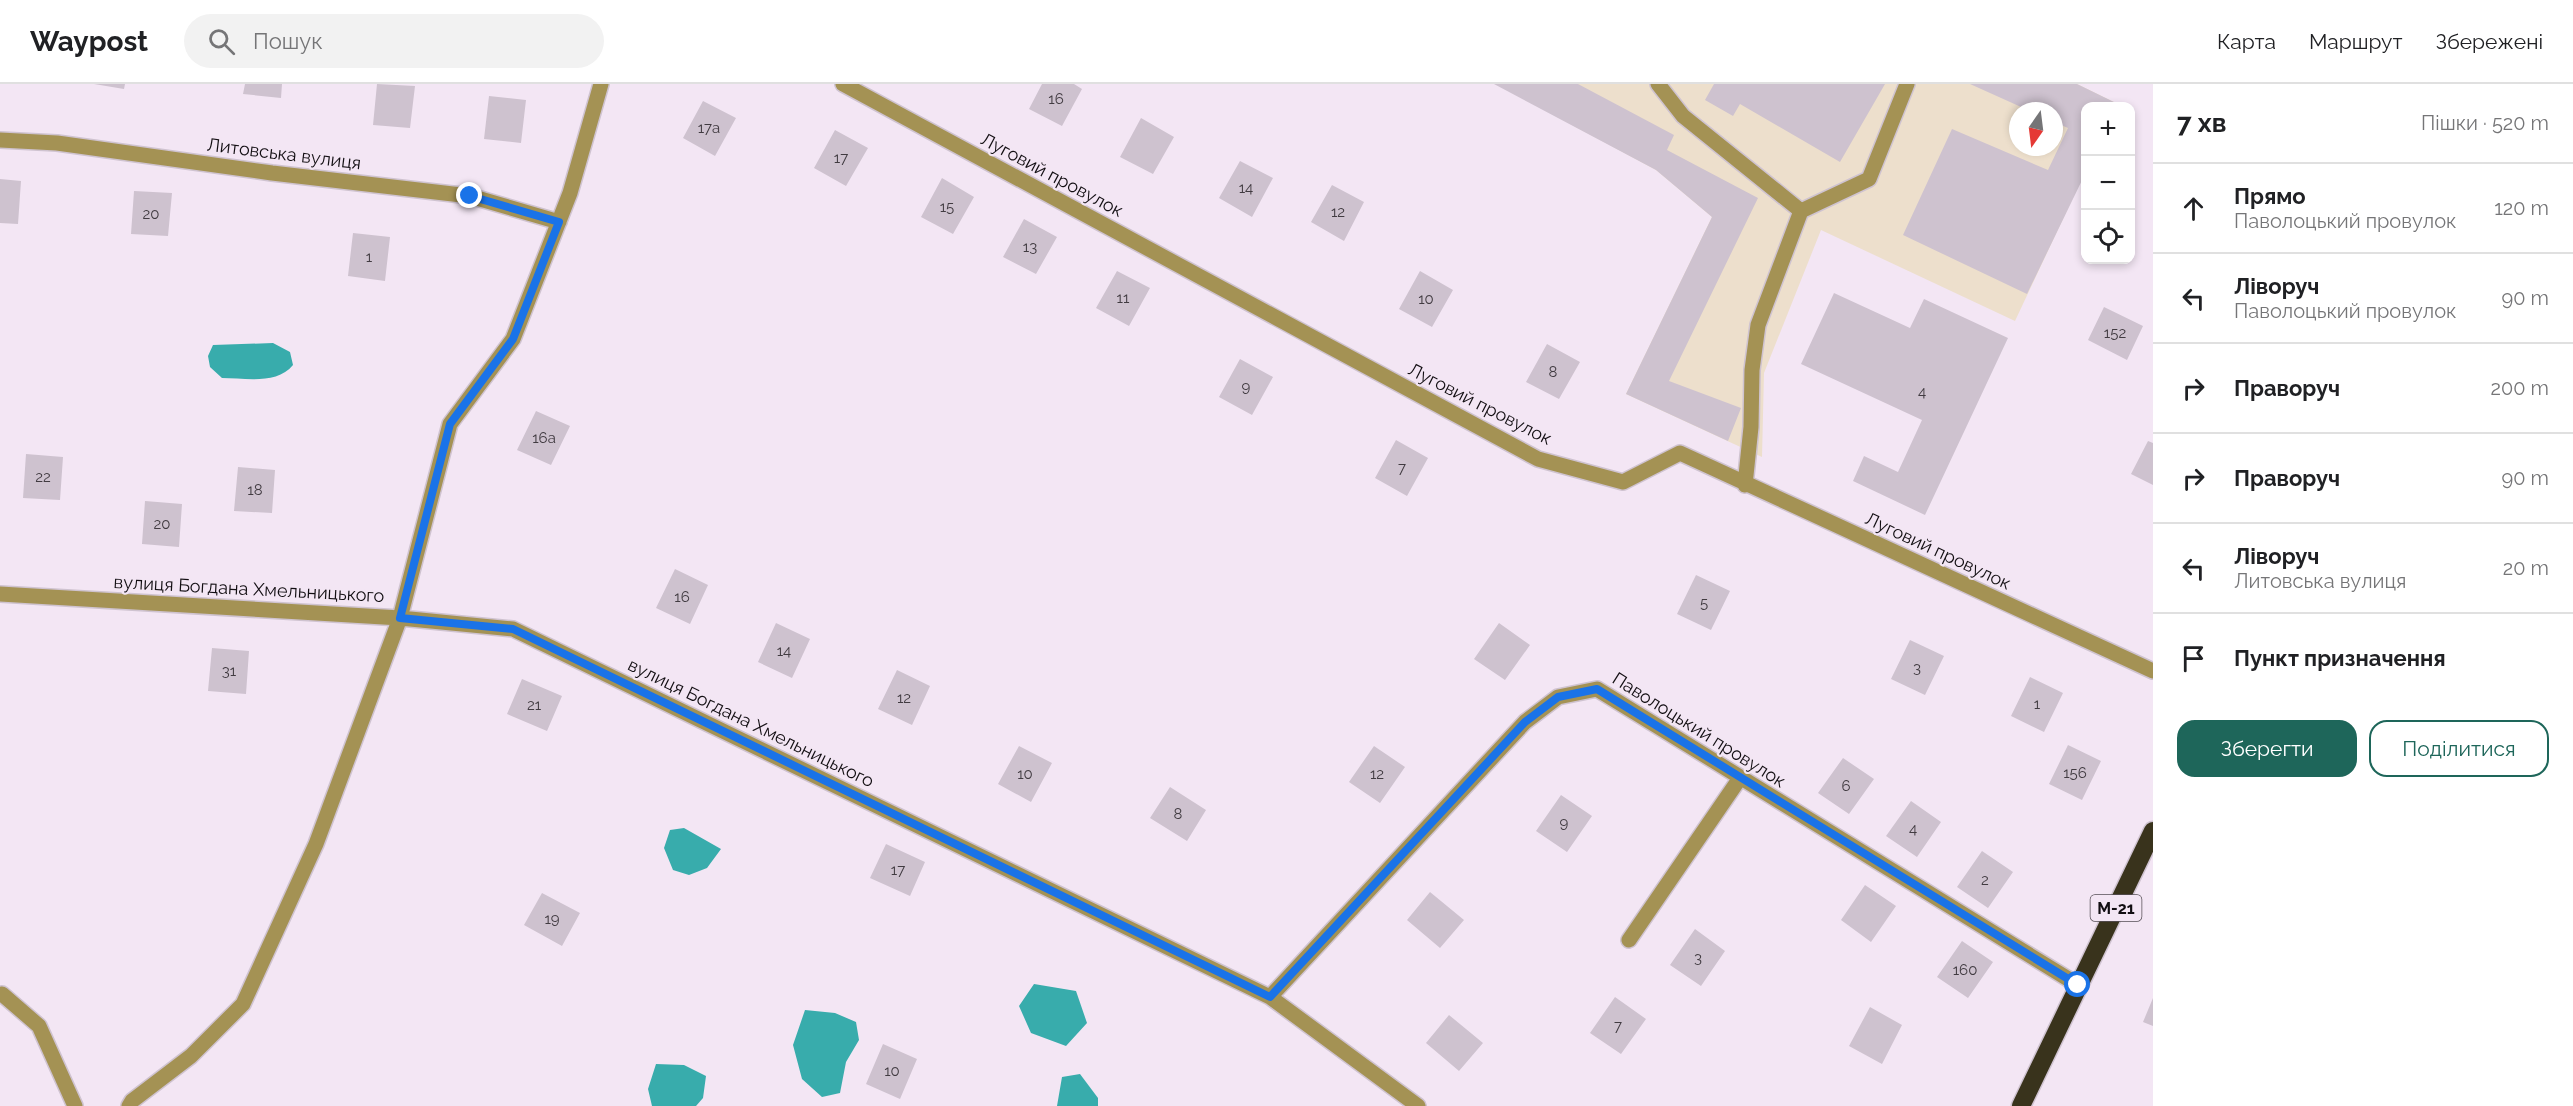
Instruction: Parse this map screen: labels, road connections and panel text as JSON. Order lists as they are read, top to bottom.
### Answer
{
  "streets": {
    "highway": ["М-21"],
    "street": [
      "Литовська вулиця",
      "Луговий провулок",
      "вулиця Богдана Хмельницького",
      "Паволоцький провулок"
    ]
  },
  "crossings": [
    ["вулиця Богдана Хмельницького", "Паволоцький провулок"],
    ["Паволоцький провулок", "М-21"]
  ],
  "house_numbers": [
    "16",
    "17а",
    "17",
    "14",
    "15",
    "12",
    "20",
    "13",
    "1",
    "11",
    "10",
    "152",
    "8",
    "9",
    "4",
    "16а",
    "7",
    "22",
    "18",
    "20",
    "16",
    "5",
    "14",
    "3",
    "31",
    "12",
    "1",
    "21",
    "156",
    "10",
    "12",
    "6",
    "8",
    "9",
    "4",
    "17",
    "2",
    "19",
    "3",
    "160",
    "7",
    "10"
  ],
  "north": "bottom",
  "page": {
    "header": "Waypost",
    "search": "Пошук",
    "nav": ["Карта", "Маршрут", "Збережені"],
    "heading": ["7 хв", "Пішки · 520 m"],
    "map_buttons": ["+", "−"],
    "list": [
      ["Прямо", "Паволоцький провулок", "120 m"],
      ["Ліворуч", "Паволоцький провулок", "90 m"],
      ["Праворуч", "200 m"],
      ["Праворуч", "90 m"],
      ["Ліворуч", "Литовська вулиця", "20 m"],
      "Пункт призначення"
    ],
    "buttons": ["Зберегти", "Поділитися"]
  }
}
